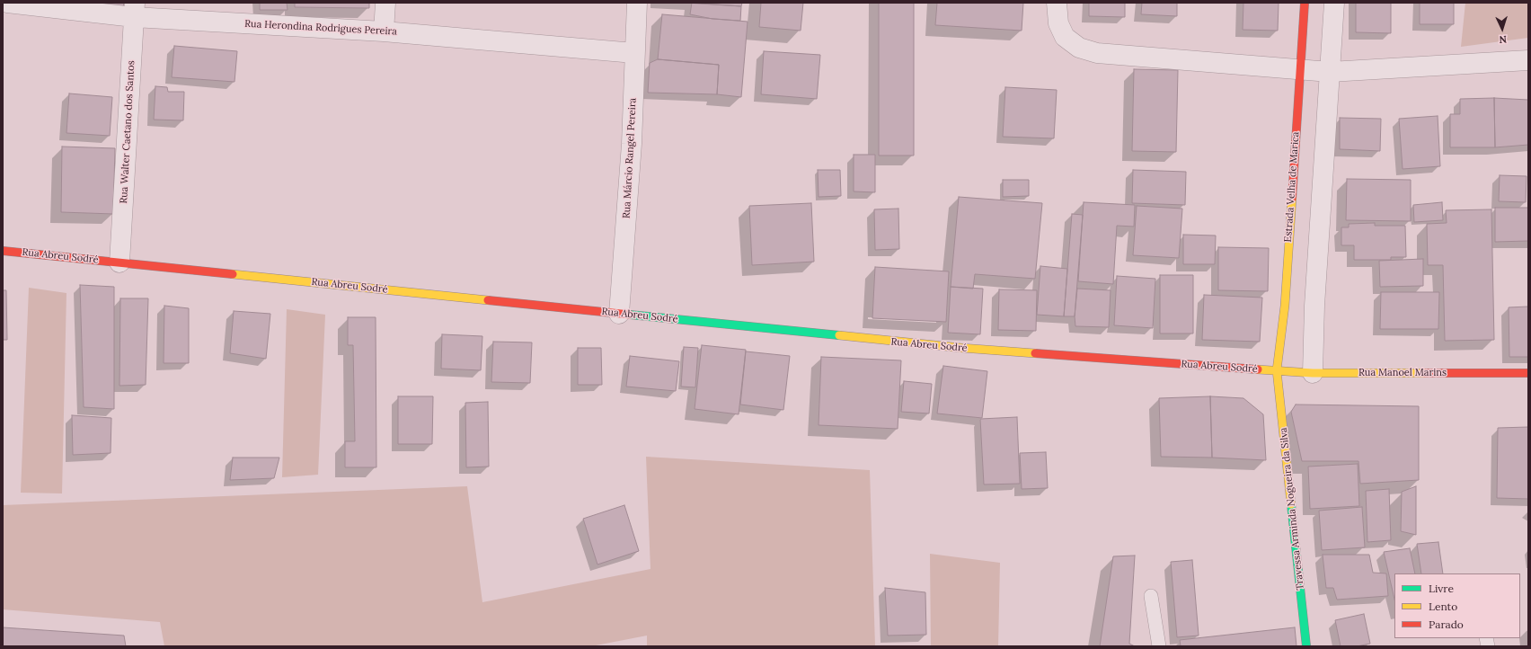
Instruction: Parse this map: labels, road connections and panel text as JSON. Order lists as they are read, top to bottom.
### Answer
{
  "streets": {
    "main road": [
      "Estrada Velha de Marica",
      "Rua Abreu Sodré",
      "Rua Manoel Marins",
      "Travessa Arminda Nogueira da Silva"
    ],
    "street": ["Rua Herondina Rodrigues Pereira", "Rua Walter Caetano dos Santos", "Rua Márcio Rangel Pereira"]
  },
  "crossings": [
    ["Rua Herondina Rodrigues Pereira", "Rua Walter Caetano dos Santos"],
    ["Rua Herondina Rodrigues Pereira", "Rua Márcio Rangel Pereira"],
    ["Rua Walter Caetano dos Santos", "Rua Abreu Sodré"],
    ["Rua Márcio Rangel Pereira", "Rua Abreu Sodré"],
    ["Estrada Velha de Marica", "Rua Abreu Sodré"],
    ["Estrada Velha de Marica", "Rua Manoel Marins"],
    ["Estrada Velha de Marica", "Travessa Arminda Nogueira da Silva"],
    ["Rua Abreu Sodré", "Rua Manoel Marins"],
    ["Rua Abreu Sodré", "Travessa Arminda Nogueira da Silva"],
    ["Rua Manoel Marins", "Travessa Arminda Nogueira da Silva"]
  ],
  "legend": ["Livre", "Lento", "Parado"],
  "north": "bottom"
}
